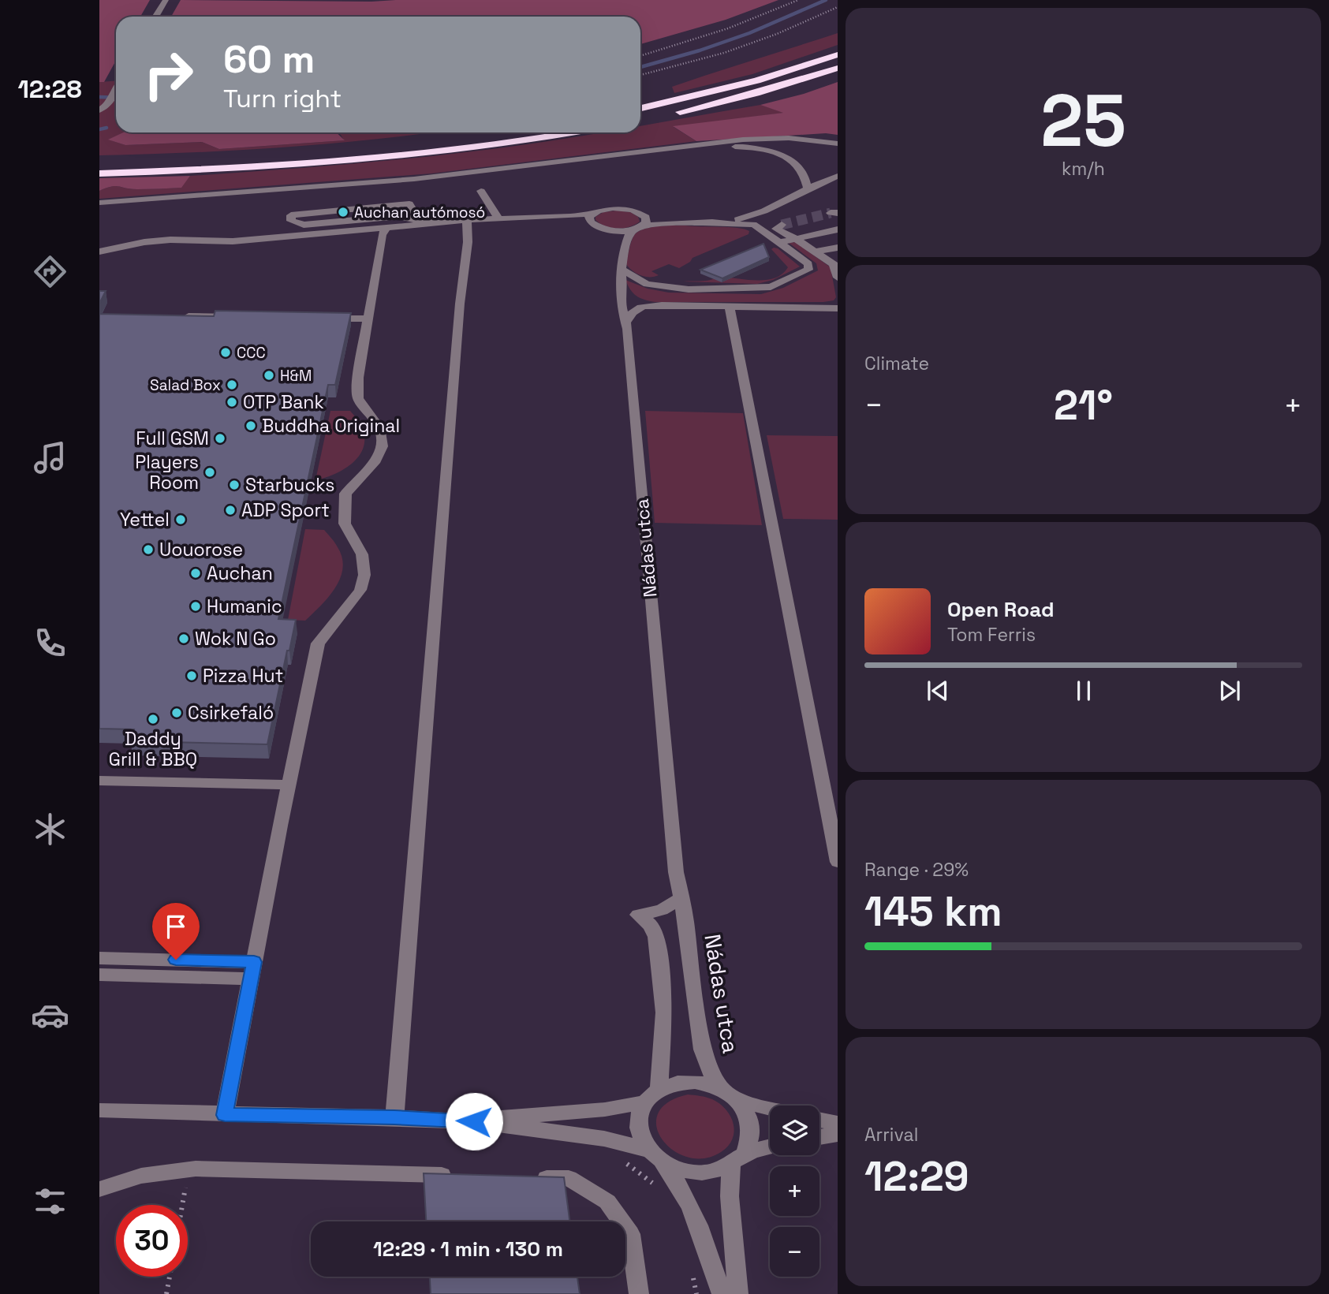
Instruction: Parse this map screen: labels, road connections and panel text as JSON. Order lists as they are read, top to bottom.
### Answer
{
  "streets": {
    "street": ["Nádas utca"]
  },
  "places": [
    "Auchan autómosó",
    "CCC",
    "H&M",
    "Salad Box",
    "OTP Bank",
    "Buddha Original",
    "Full GSM",
    "Players Room",
    "Starbucks",
    "ADP Sport",
    "Yettel",
    "Uouorose",
    "Auchan",
    "Humanic",
    "Wok N Go",
    "Pizza Hut",
    "Csirkefaló",
    "Daddy Grill & BBQ"
  ],
  "page": {
    "tabs": "12:28",
    "tile": [
      ["25", "km/h"],
      "Climate",
      ["Range · 29%", "145 km"],
      ["Arrival", "12:29"]
    ],
    "turn": ["60 m", "Turn right"],
    "heat": ["−", "21°", "+"],
    "song": ["Open Road", "Tom Ferris"],
    "map_buttons": ["+", "−"],
    "limit": "30",
    "trip": "12:29 · 1 min · 130 m"
  }
}
